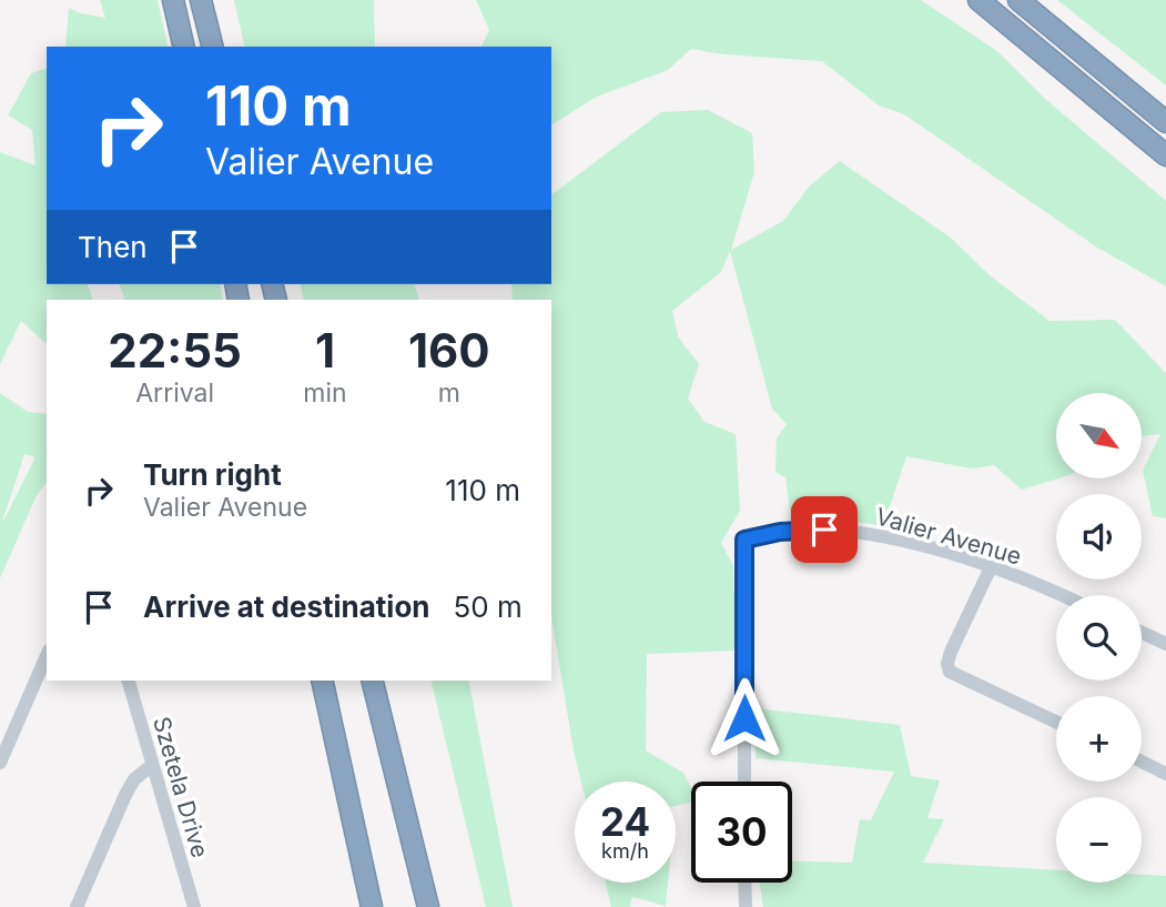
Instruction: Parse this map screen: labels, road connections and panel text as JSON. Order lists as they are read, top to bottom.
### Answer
{
  "streets": {
    "street": ["Valier Avenue", "Szetela Drive"]
  },
  "north": "bottom right",
  "page": {
    "turn": ["110 m", "Valier Avenue"],
    "then": "Then",
    "eta": [
      "22:55",
      "Arrival",
      "1",
      "min",
      "160",
      "m"
    ],
    "map_buttons": ["+", "−"],
    "list": [
      {
        "name": "Turn right",
        "note": "Valier Avenue",
        "value": "110 m"
      },
      {
        "name": "Arrive at destination",
        "value": "50 m"
      }
    ],
    "speed": "24 km/h",
    "limit": "30"
  }
}
